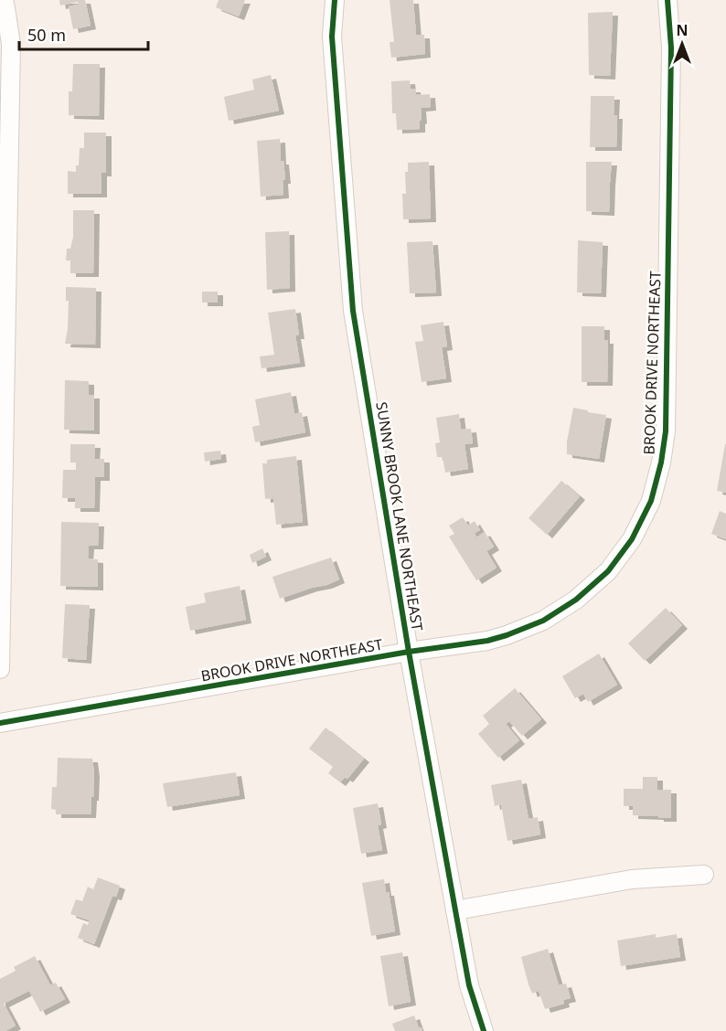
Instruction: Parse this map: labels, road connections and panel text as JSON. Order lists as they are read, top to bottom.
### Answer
{
  "streets": {
    "street": ["BROOK DRIVE NORTHEAST", "SUNNY BROOK LANE NORTHEAST"]
  },
  "crossings": [
    ["BROOK DRIVE NORTHEAST", "SUNNY BROOK LANE NORTHEAST"]
  ],
  "scale_bar": "50 m",
  "north": "top"
}
